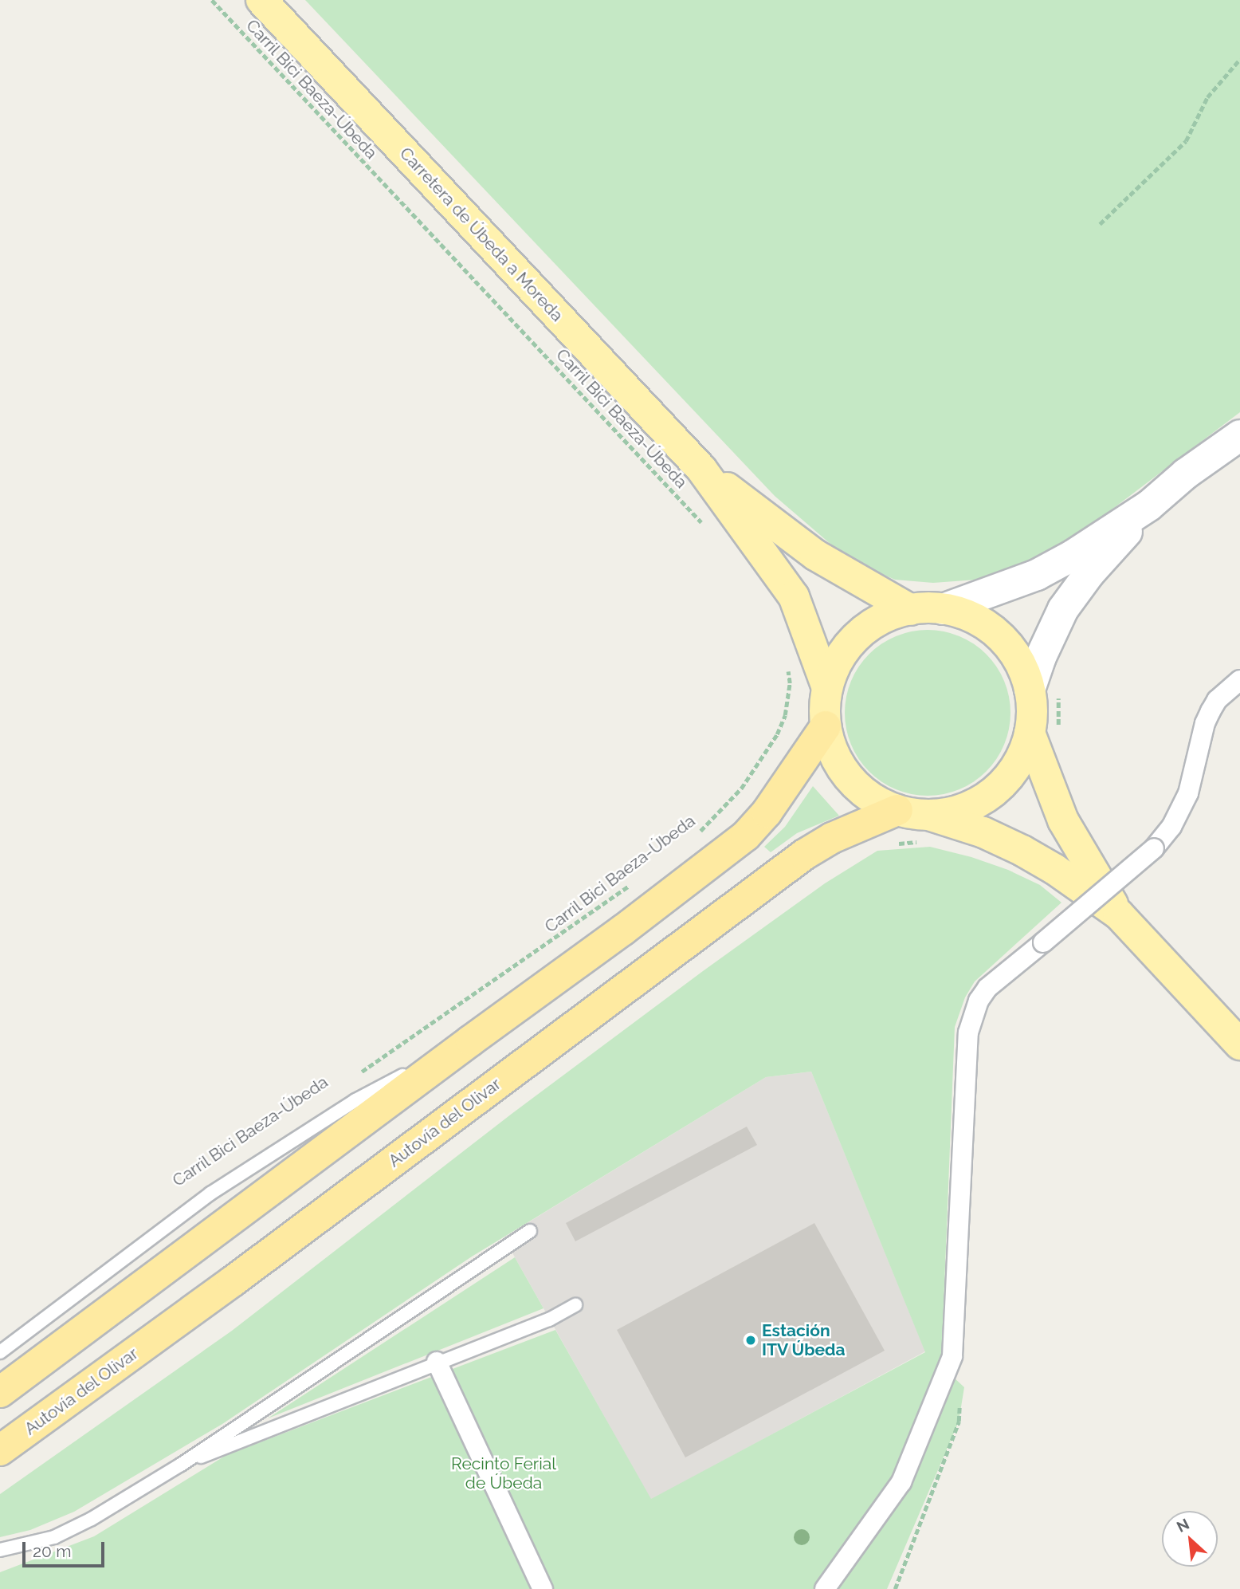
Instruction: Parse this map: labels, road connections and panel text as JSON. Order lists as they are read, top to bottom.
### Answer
{
  "streets": {
    "highway": ["Autovía del Olivar"],
    "main road": ["Carretera de Úbeda a Moreda"],
    "path": ["Carril Bici Baeza-Úbeda"]
  },
  "parks": ["Recinto Ferial de Úbeda"],
  "places": ["Estación ITV Úbeda"],
  "scale_bar": "20 m",
  "north": "top left"
}
